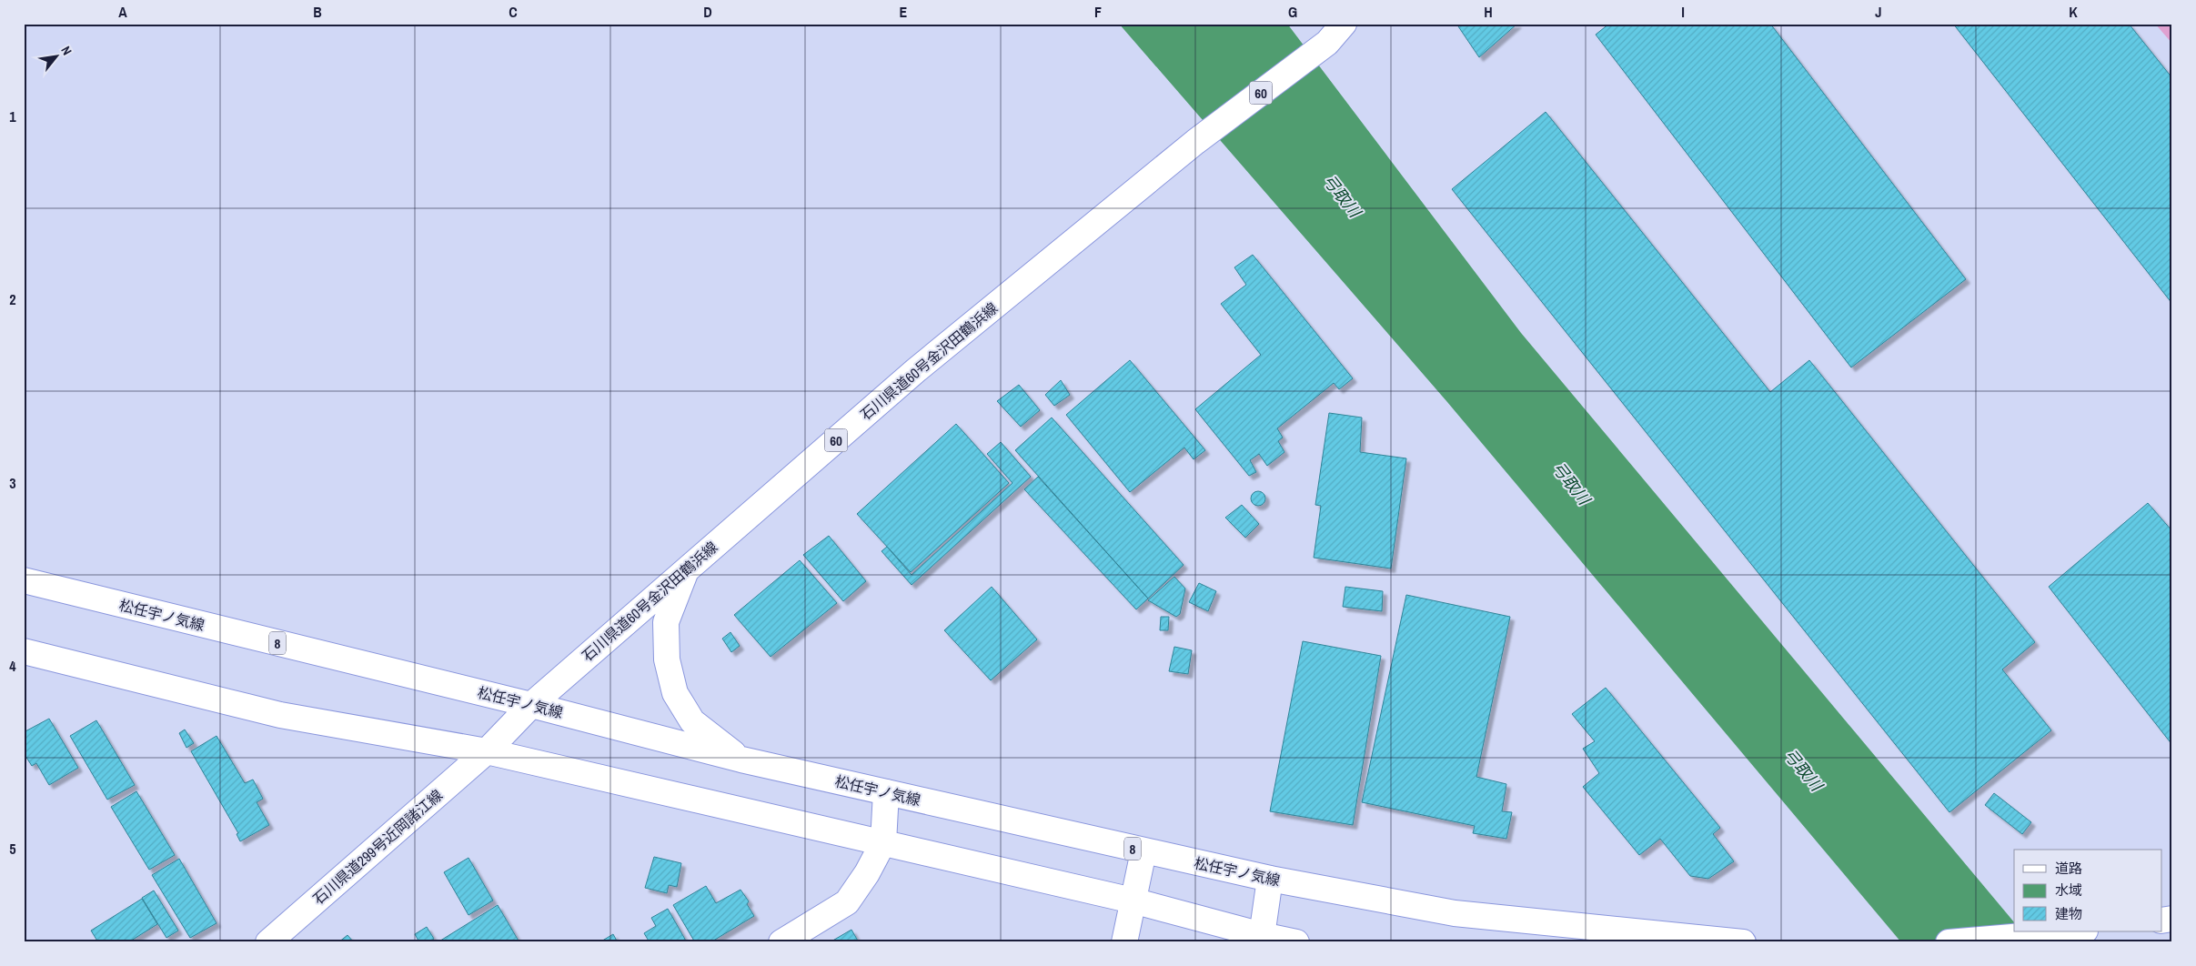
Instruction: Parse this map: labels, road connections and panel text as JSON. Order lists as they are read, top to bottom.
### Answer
{
  "streets": {
    "main road": [
      "60",
      "石川県道60号金沢田鶴浜線",
      "松任宇ノ気線",
      "8",
      "石川県道299号近岡諸江線"
    ]
  },
  "crossings": [
    ["石川県道60号金沢田鶴浜線", "松任宇ノ気線"],
    ["石川県道60号金沢田鶴浜線", "石川県道299号近岡諸江線"]
  ],
  "water": ["弓取川"],
  "legend": ["道路", "水域", "建物"],
  "north": "top right",
  "grid": {
    "columns": [
      "A",
      "B",
      "C",
      "D",
      "E",
      "F",
      "G",
      "H",
      "I",
      "J",
      "K"
    ],
    "rows": [
      "1",
      "2",
      "3",
      "4",
      "5"
    ]
  }
}
